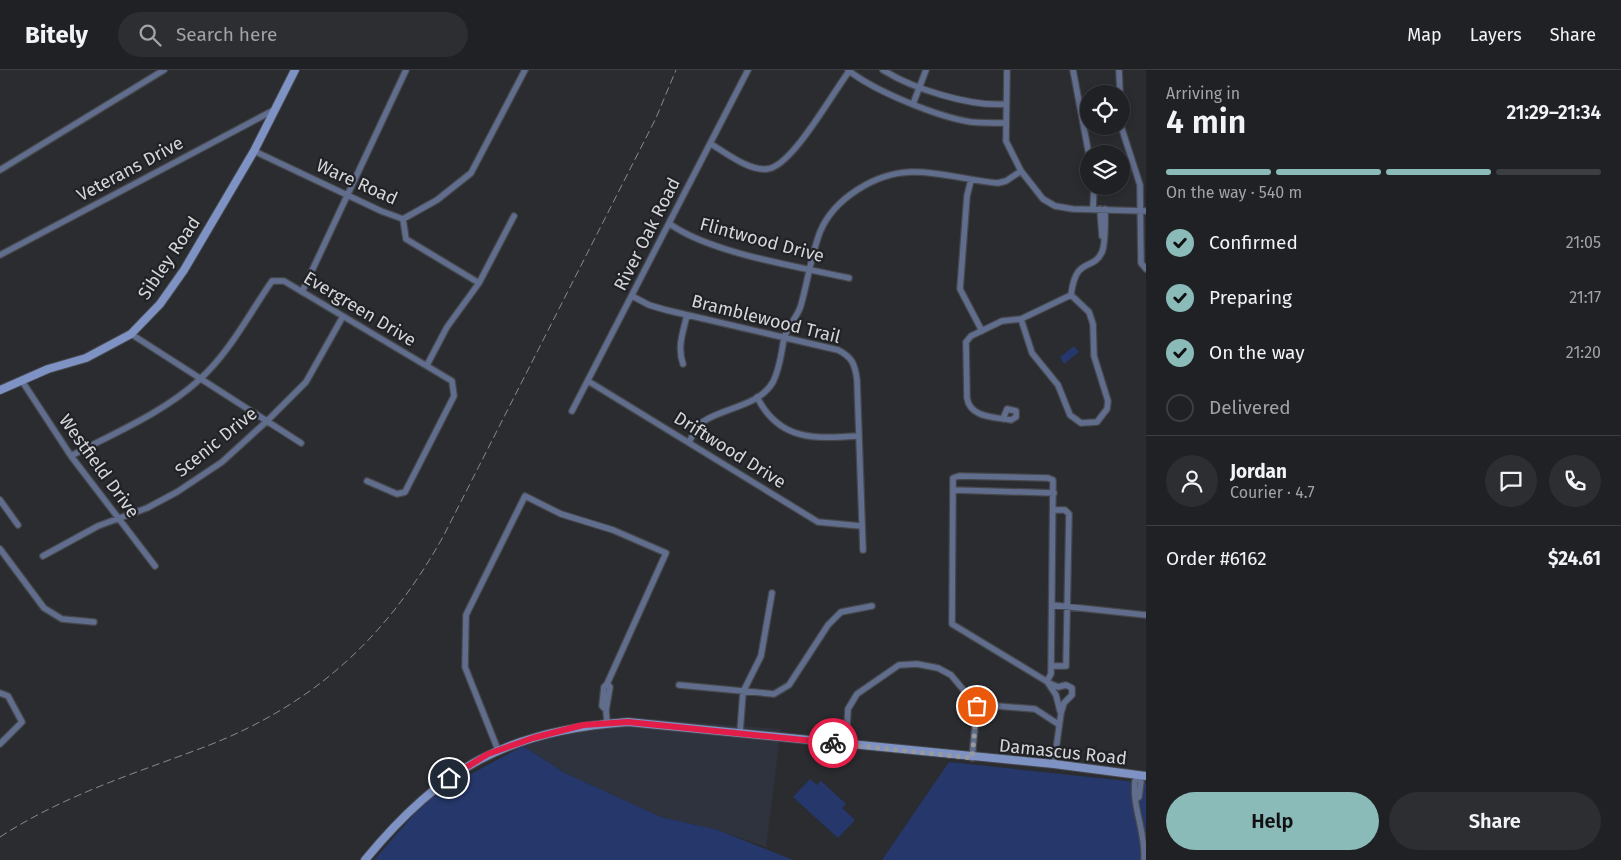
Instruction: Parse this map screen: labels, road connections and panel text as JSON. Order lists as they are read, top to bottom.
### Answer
{
  "streets": {
    "street": [
      "Veterans Drive",
      "Ware Road",
      "River Oak Road",
      "Flintwood Drive",
      "Sibley Road",
      "Evergreen Drive",
      "Bramblewood Trail",
      "Scenic Drive",
      "Driftwood Drive",
      "Westfield Drive",
      "Damascus Road"
    ]
  },
  "crossings": [
    ["Veterans Drive", "Sibley Road"],
    ["Ware Road", "Sibley Road"],
    ["River Oak Road", "Flintwood Drive"],
    ["River Oak Road", "Bramblewood Trail"],
    ["River Oak Road", "Driftwood Drive"],
    ["Sibley Road", "Westfield Drive"],
    ["Evergreen Drive", "Scenic Drive"],
    ["Evergreen Drive", "Westfield Drive"],
    ["Bramblewood Trail", "Driftwood Drive"],
    ["Scenic Drive", "Westfield Drive"]
  ],
  "page": {
    "header": "Bitely",
    "search": "Search here",
    "nav": ["Map", "Layers", "Share"],
    "heading": ["4 min", "Arriving in", "21:29–21:34"],
    "panel": [
      "Jordan",
      "Courier · 4.7",
      "Order #6162",
      "$24.61"
    ],
    "bar": "On the way · 540 m",
    "list": [
      ["Confirmed", "21:05"],
      ["Preparing", "21:17"],
      ["On the way", "21:20"],
      "Delivered"
    ],
    "buttons": ["Help", "Share"]
  }
}
